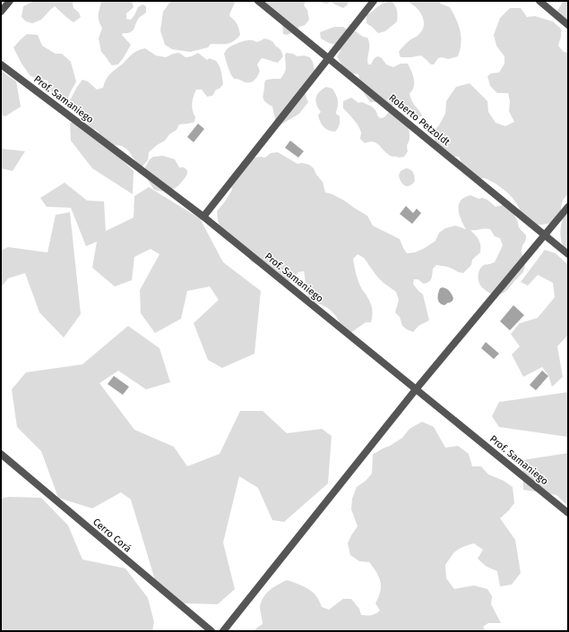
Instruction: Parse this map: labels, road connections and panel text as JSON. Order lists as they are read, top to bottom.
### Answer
{
  "streets": {
    "street": ["Prof. Samaniego", "Roberto Petzoldt", "Cerro Corá"]
  }
}
